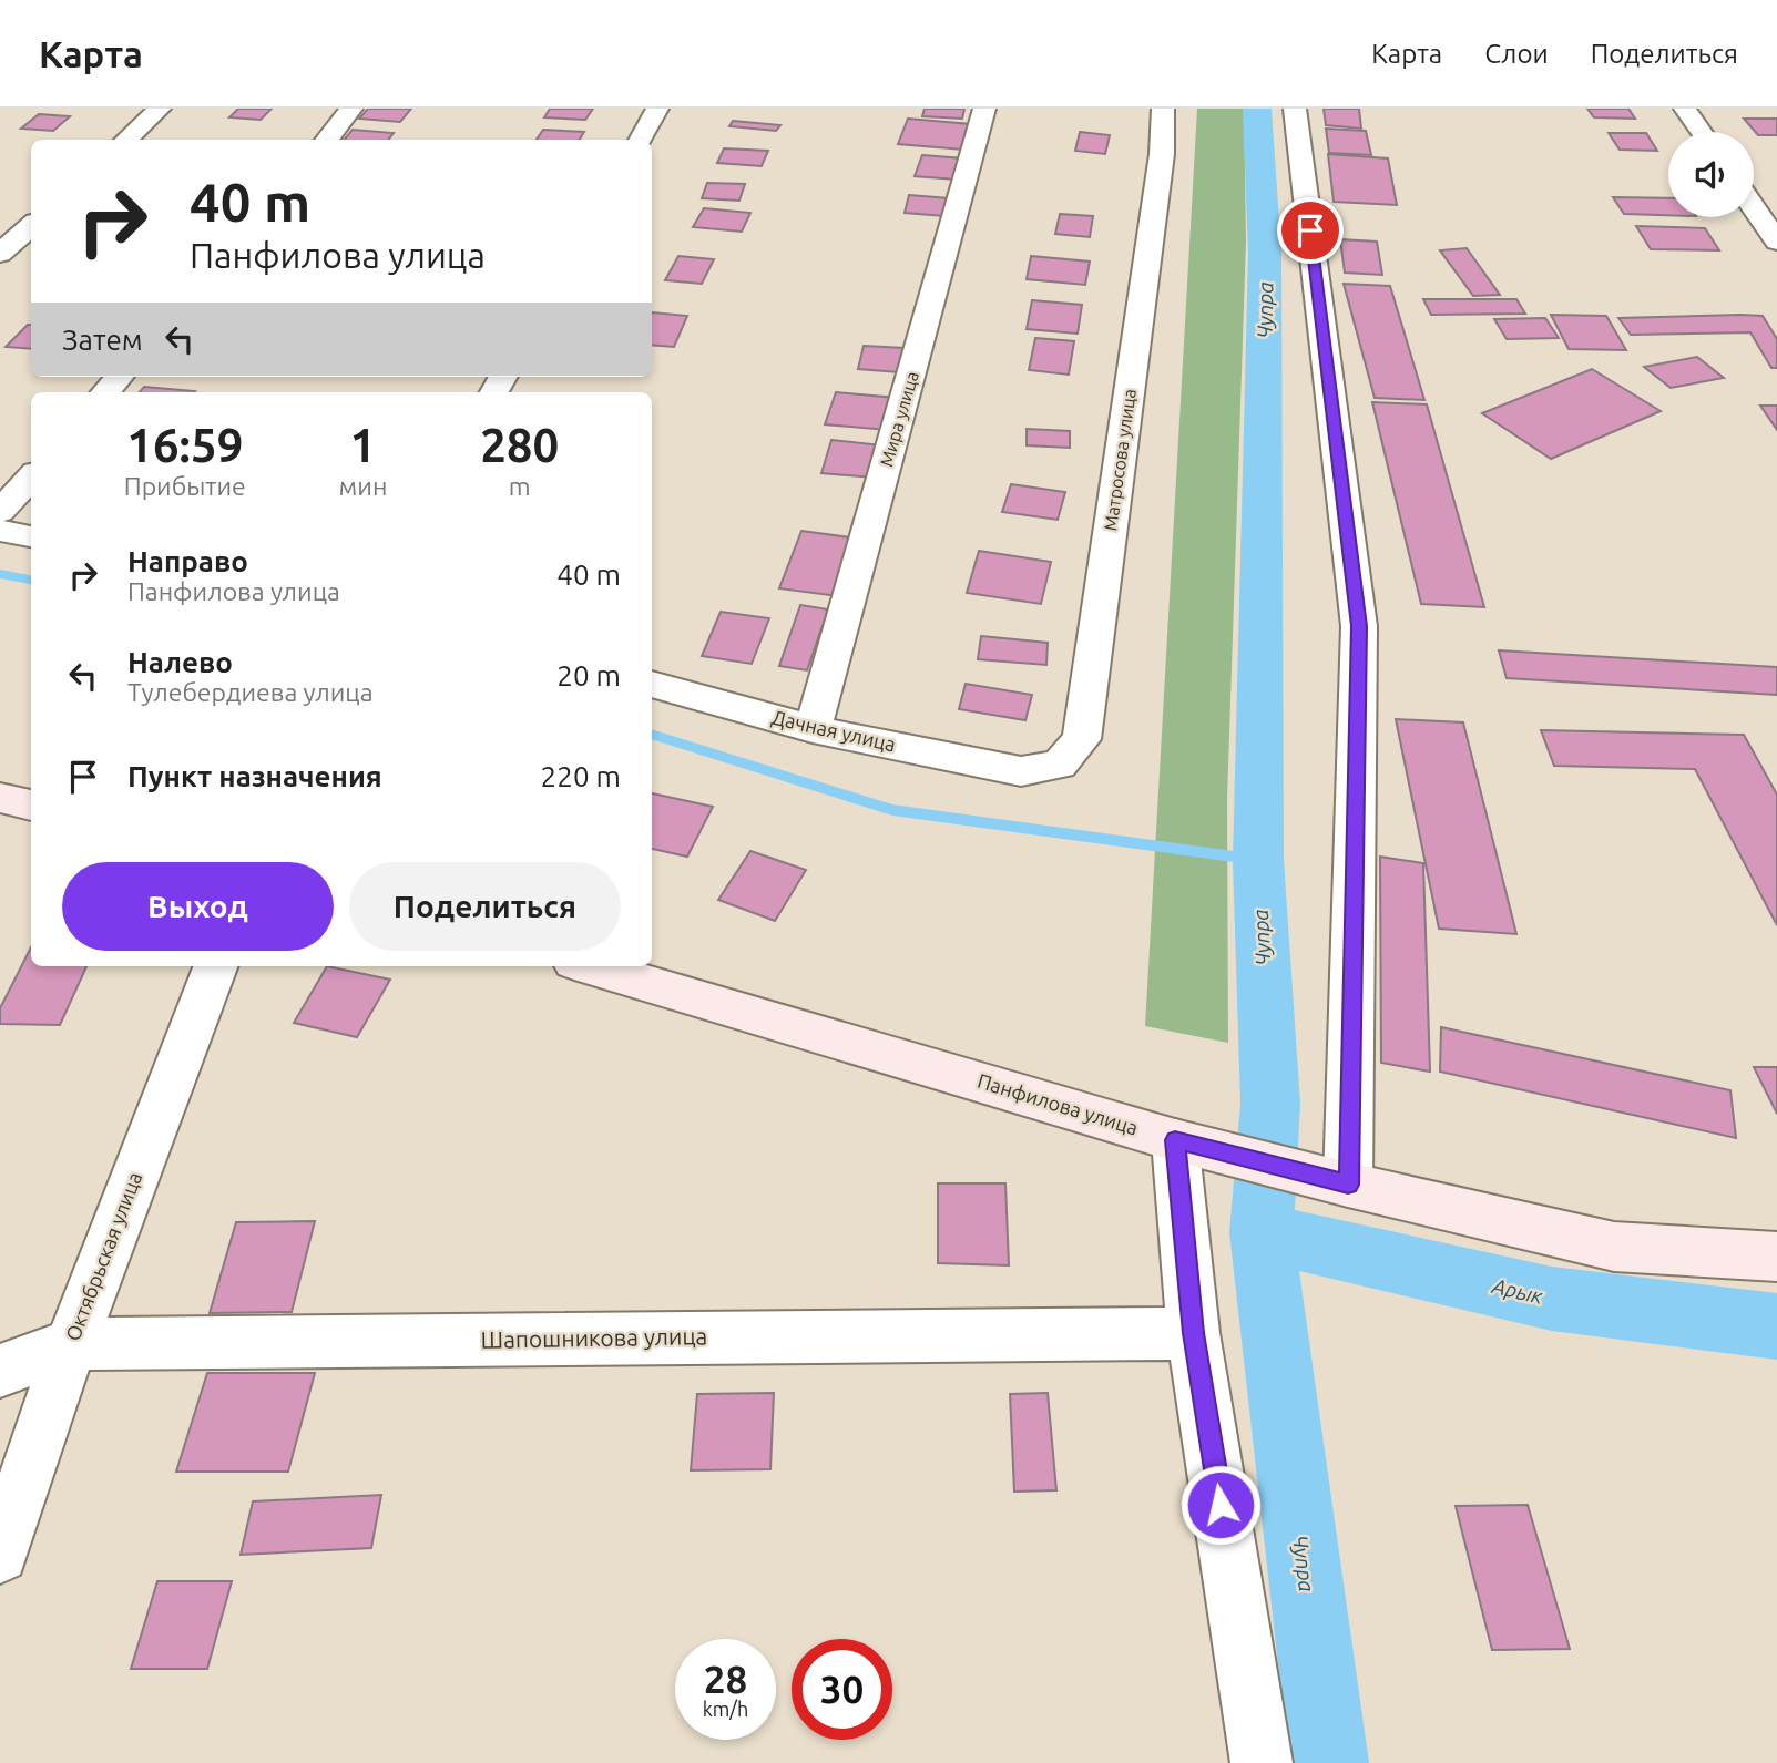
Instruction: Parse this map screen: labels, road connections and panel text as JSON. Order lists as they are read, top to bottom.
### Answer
{
  "streets": {
    "street": [
      "Мира улица",
      "Матросова улица",
      "Дачная улица",
      "Панфилова улица",
      "Октябрьская улица",
      "Шапошникова улица"
    ]
  },
  "crossings": [
    ["Мира улица", "Дачная улица"],
    ["Матросова улица", "Дачная улица"],
    ["Октябрьская улица", "Шапошникова улица"]
  ],
  "water": ["Чупра", "Арык"],
  "page": {
    "header": "Карта",
    "nav": ["Карта", "Слои", "Поделиться"],
    "turn": ["40 m", "Панфилова улица"],
    "then": "Затем",
    "eta": [
      "16:59",
      "Прибытие",
      "1",
      "мин",
      "280",
      "m"
    ],
    "list": [
      {
        "name": "Направо",
        "note": "Панфилова улица",
        "value": "40 m"
      },
      {
        "name": "Налево",
        "note": "Тулебердиева улица",
        "value": "20 m"
      },
      {
        "name": "Пункт назначения",
        "value": "220 m"
      }
    ],
    "buttons": ["Выход", "Поделиться"],
    "speed": "28 km/h",
    "limit": "30"
  }
}
